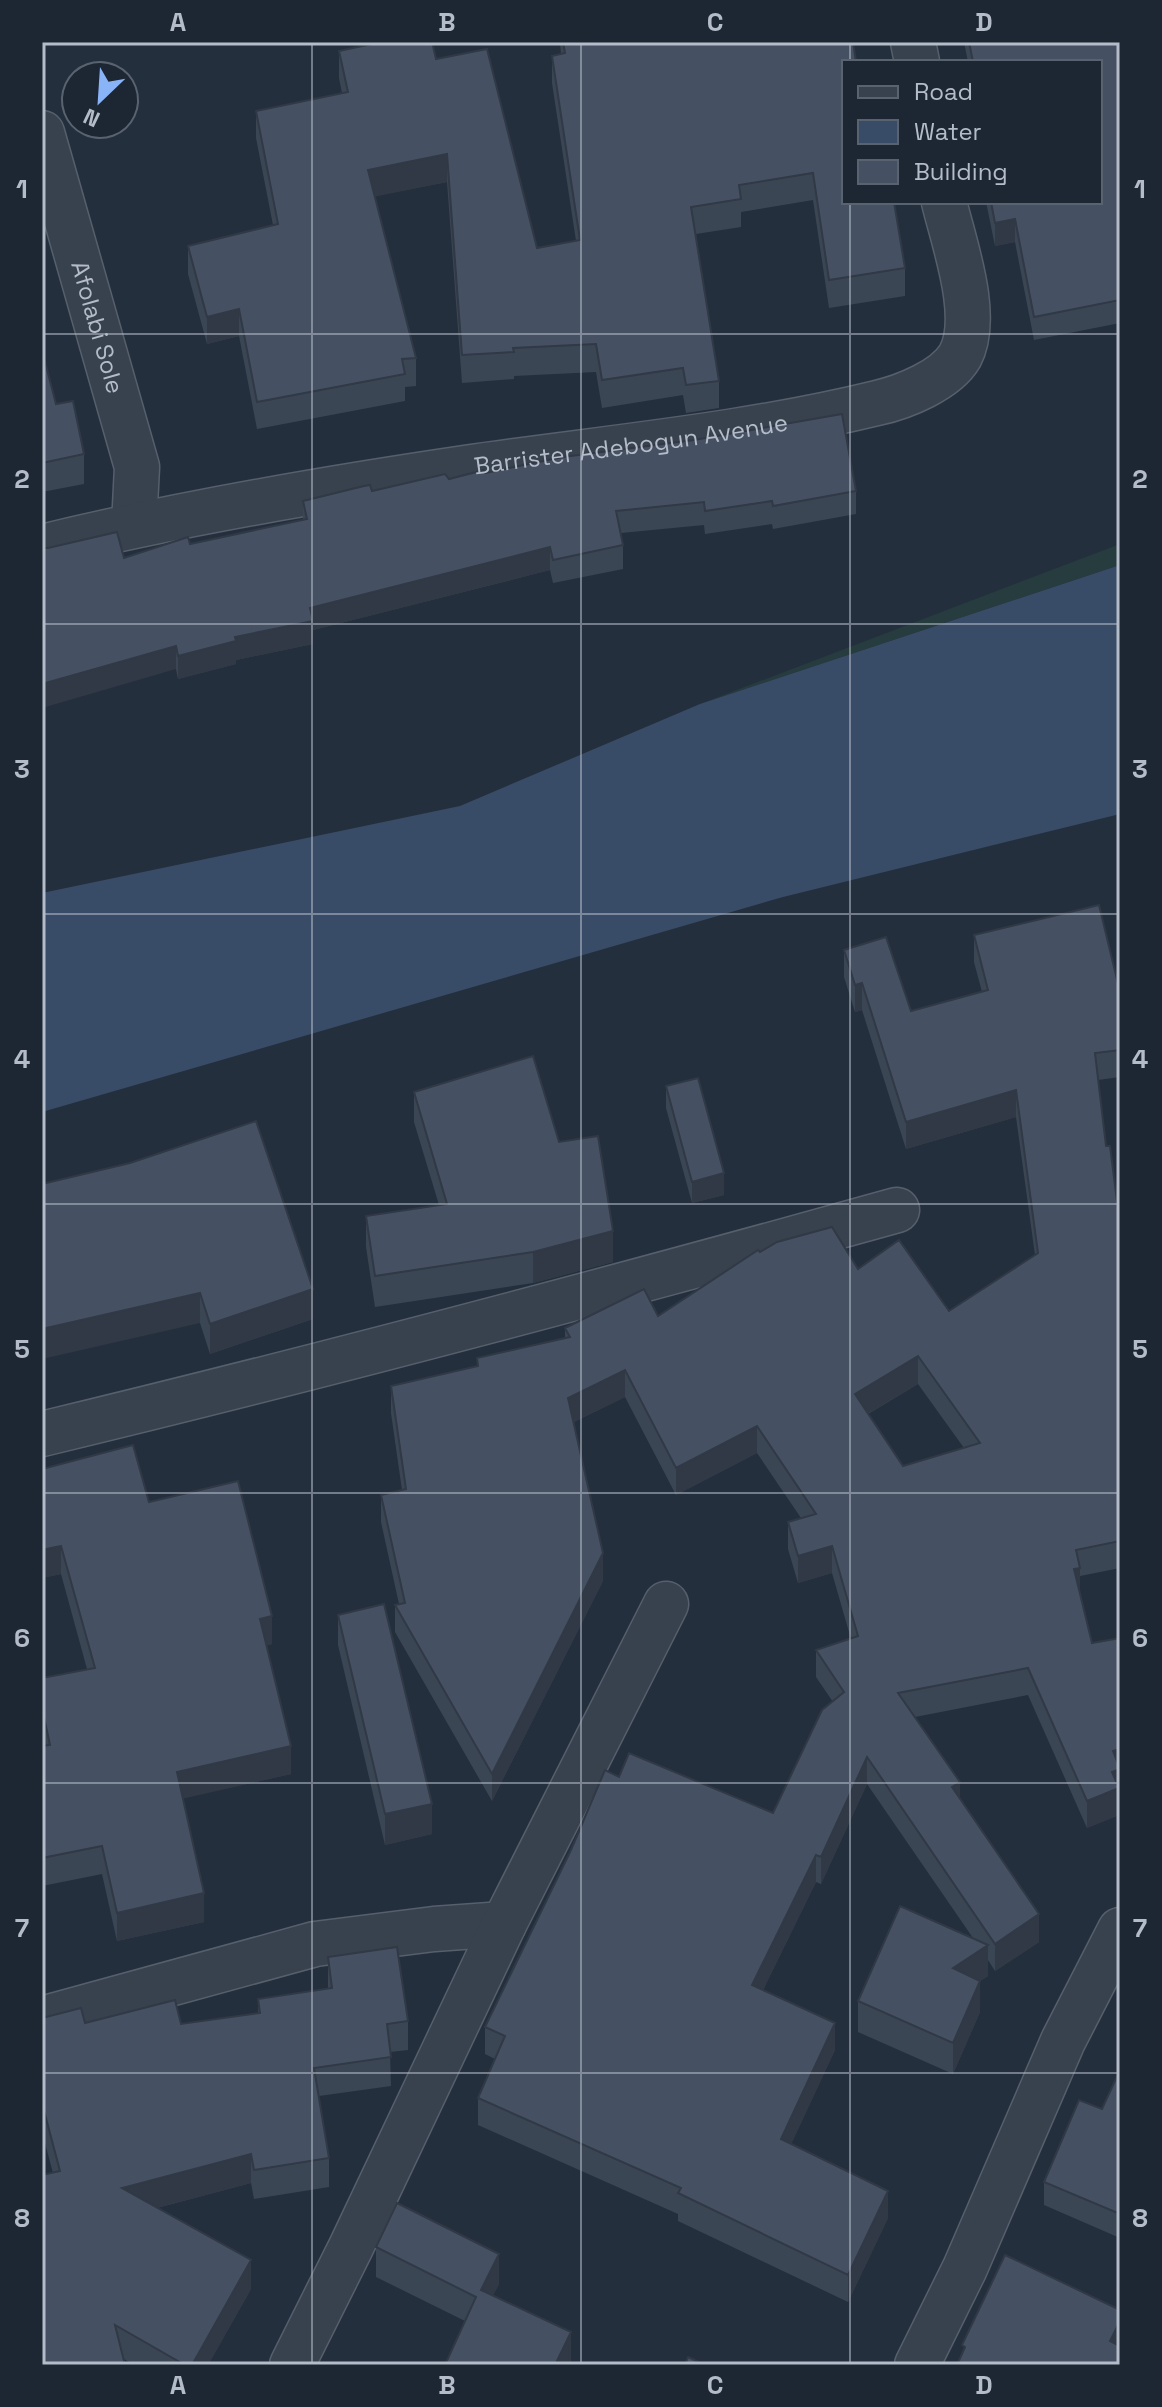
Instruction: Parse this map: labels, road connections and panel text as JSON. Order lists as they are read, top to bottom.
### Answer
{
  "streets": {
    "street": ["Afolabi Sole", "Barrister Adebogun Avenue"]
  },
  "crossings": [
    ["Afolabi Sole", "Barrister Adebogun Avenue"]
  ],
  "legend": ["Road", "Water", "Building"],
  "north": "bottom left",
  "grid": {
    "columns": [
      "A",
      "B",
      "C",
      "D"
    ],
    "rows": [
      "1",
      "2",
      "3",
      "4",
      "5",
      "6",
      "7",
      "8"
    ]
  }
}
